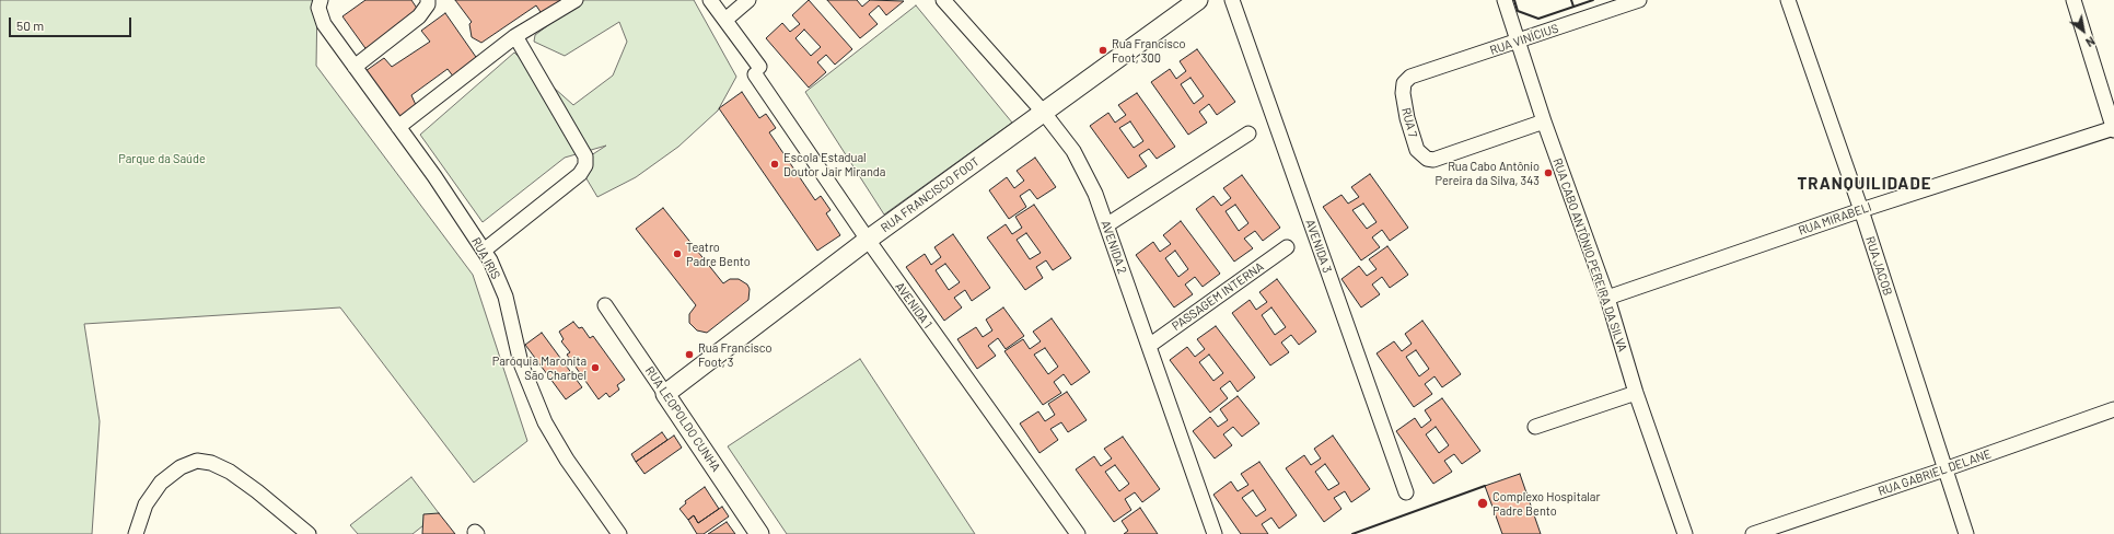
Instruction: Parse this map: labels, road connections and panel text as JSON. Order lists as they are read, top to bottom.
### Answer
{
  "streets": {
    "street": [
      "RUA VINÍCIUS",
      "RUA 7",
      "RUA FRANCISCO FOOT",
      "RUA MIRABELI",
      "AVENIDA 3",
      "AVENIDA 2",
      "RUA CABO ANTÔNIO PEREIRA DA SILVA",
      "RUA IRIS",
      "RUA JACOB",
      "PASSAGEM INTERNA",
      "AVENIDA 1",
      "RUA LEOPOLDO CUNHA",
      "RUA GABRIEL DELANE"
    ]
  },
  "crossings": [
    ["RUA VINÍCIUS", "RUA 7"],
    ["RUA VINÍCIUS", "RUA CABO ANTÔNIO PEREIRA DA SILVA"],
    ["RUA 7", "RUA CABO ANTÔNIO PEREIRA DA SILVA"],
    ["RUA FRANCISCO FOOT", "AVENIDA 2"],
    ["RUA FRANCISCO FOOT", "AVENIDA 1"],
    ["RUA FRANCISCO FOOT", "RUA LEOPOLDO CUNHA"],
    ["RUA MIRABELI", "RUA CABO ANTÔNIO PEREIRA DA SILVA"],
    ["RUA MIRABELI", "RUA JACOB"],
    ["AVENIDA 2", "PASSAGEM INTERNA"],
    ["RUA JACOB", "RUA GABRIEL DELANE"]
  ],
  "districts": ["TRANQUILIDADE"],
  "parks": ["Parque da Saúde"],
  "places": [
    "Rua Francisco Foot, 300",
    "Escola Estadual Doutor Jair Miranda",
    "Rua Cabo Antônio Pereira da Silva, 343",
    "Teatro Padre Bento",
    "Rua Francisco Foot, 3",
    "Paróquia Maronita São Charbel",
    "Complexo Hospitalar Padre Bento"
  ],
  "scale_bar": "50 m",
  "north": "bottom right"
}
